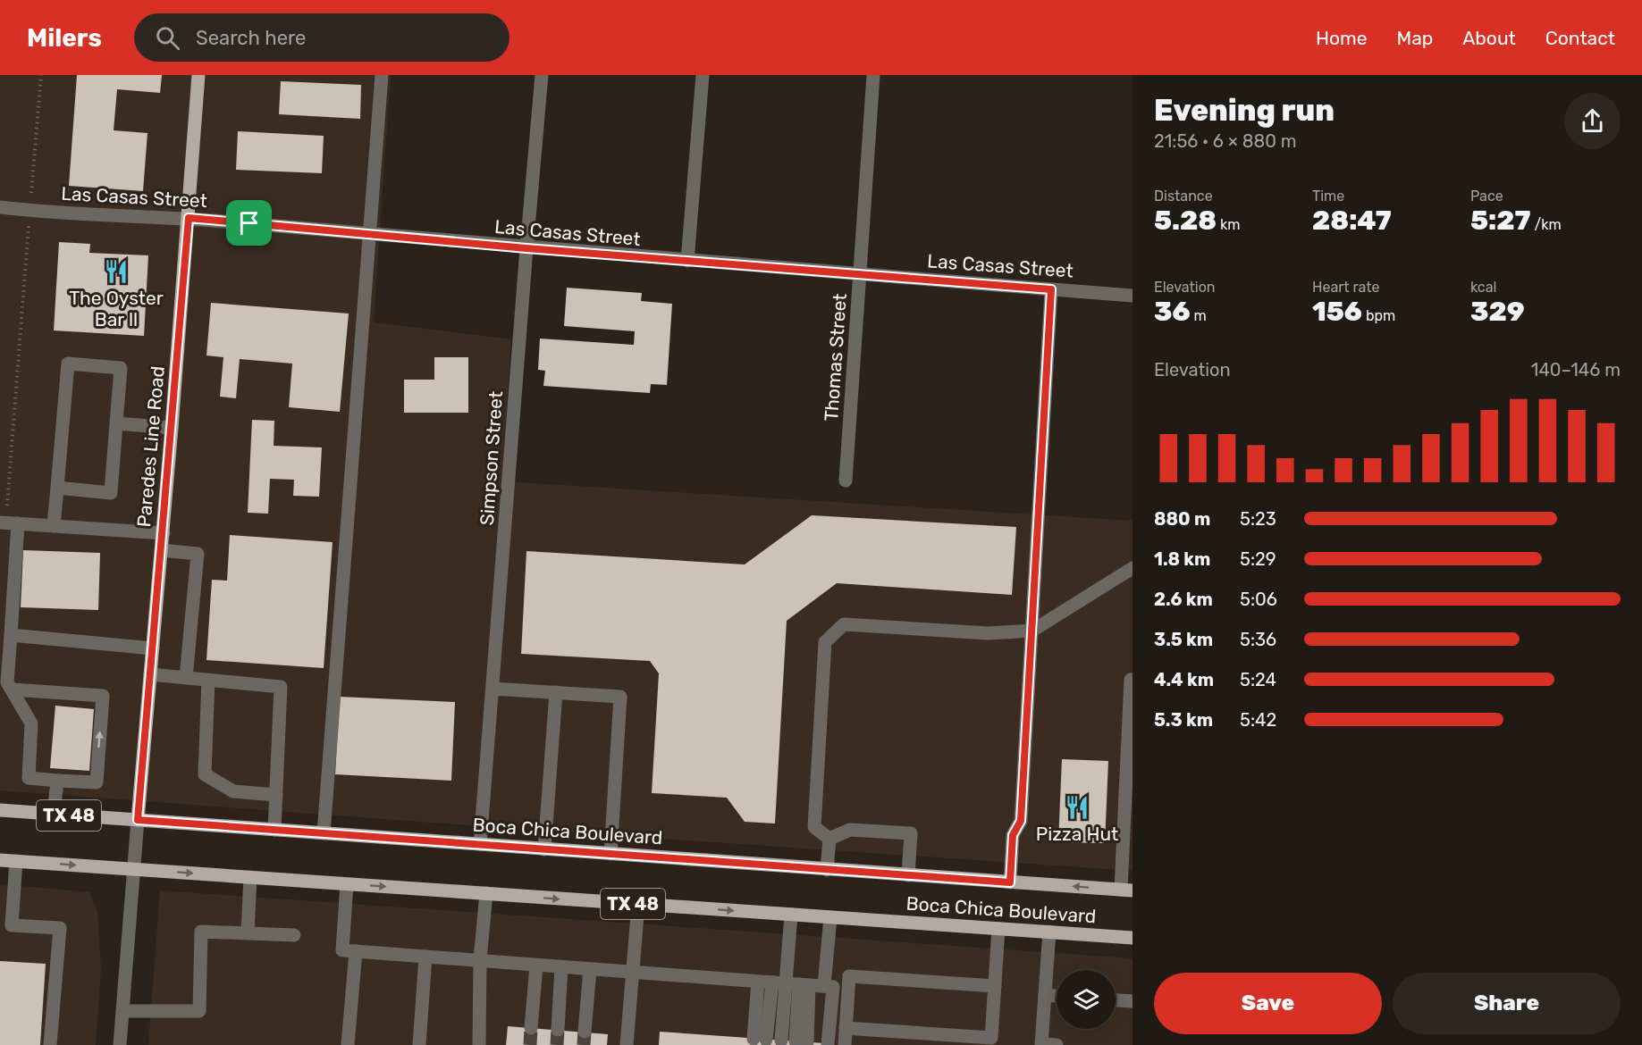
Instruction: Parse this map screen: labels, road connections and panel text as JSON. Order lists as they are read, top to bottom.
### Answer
{
  "streets": {
    "main road": ["Paredes Line Road", "TX 48", "Boca Chica Boulevard"],
    "street": ["Las Casas Street", "Thomas Street", "Simpson Street"]
  },
  "crossings": [
    ["Las Casas Street", "Thomas Street"],
    ["Las Casas Street", "Paredes Line Road"],
    ["Las Casas Street", "Simpson Street"],
    ["Paredes Line Road", "Boca Chica Boulevard"],
    ["Simpson Street", "Boca Chica Boulevard"]
  ],
  "places": {
    "restaurant": ["The Oyster Bar ll", "Pizza Hut"]
  },
  "page": {
    "header": "Milers",
    "search": "Search here",
    "nav": [
      "Home",
      "Map",
      "About",
      "Contact"
    ],
    "heading": ["Evening run", "21:56 · 6 × 880 m"],
    "stats": [
      ["Distance", "5.28 km"],
      ["Time", "28:47"],
      ["Pace", "5:27 /km"],
      ["Elevation", "36 m"],
      ["Heart rate", "156 bpm"],
      ["kcal", "329"]
    ],
    "chart": ["Elevation", "140–146 m"],
    "list": [
      {
        "name": "880 m",
        "note": "5:23"
      },
      {
        "name": "1.8 km",
        "note": "5:29"
      },
      {
        "name": "2.6 km",
        "note": "5:06"
      },
      {
        "name": "3.5 km",
        "note": "5:36"
      },
      {
        "name": "4.4 km",
        "note": "5:24"
      },
      {
        "name": "5.3 km",
        "note": "5:42"
      }
    ],
    "buttons": ["Save", "Share"]
  }
}
